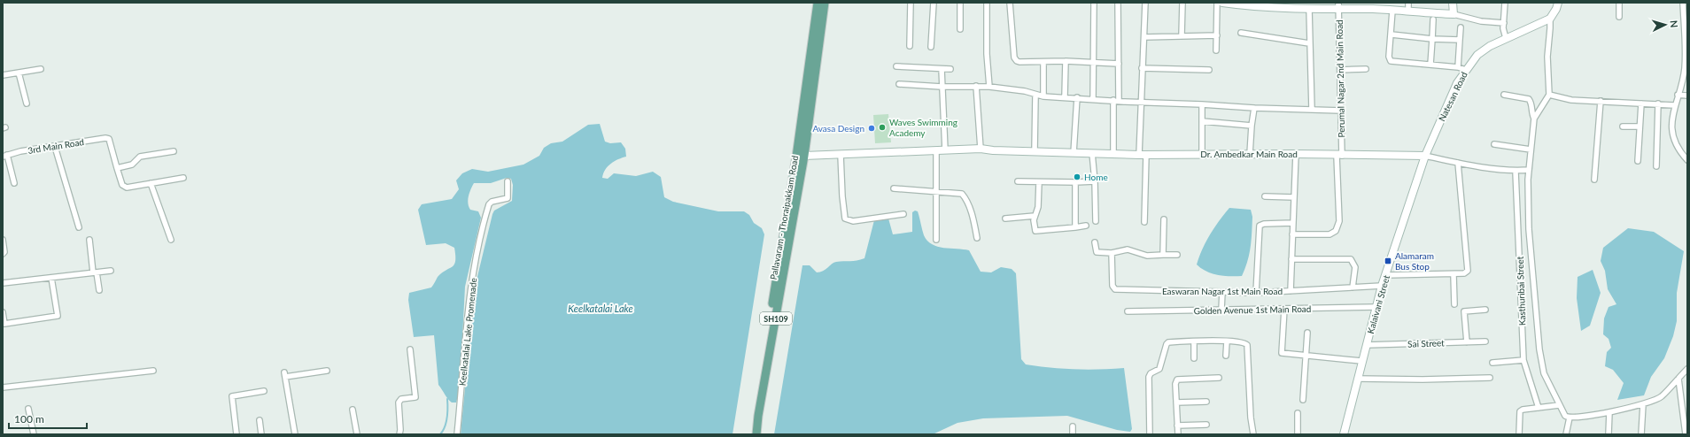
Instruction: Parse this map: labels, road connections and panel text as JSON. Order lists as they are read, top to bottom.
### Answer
{
  "streets": {
    "main road": ["Pallavaram - Thoraipakkam Road", "SH109"],
    "street": [
      "Perumal Nagar 2nd Main Road",
      "Natesan Road",
      "3rd Main Road",
      "Dr. Ambedkar Main Road",
      "Easwaran Nagar 1st Main Road",
      "Kasthuribai Street",
      "Kalaivani Street",
      "Golden Avenue 1st Main Road",
      "Keelkatalai Lake Promenade",
      "Sai Street"
    ]
  },
  "crossings": [
    ["Perumal Nagar 2nd Main Road", "Dr. Ambedkar Main Road"],
    ["Natesan Road", "Dr. Ambedkar Main Road"],
    ["Natesan Road", "Kalaivani Street"],
    ["Dr. Ambedkar Main Road", "Pallavaram - Thoraipakkam Road"],
    ["Dr. Ambedkar Main Road", "Kalaivani Street"],
    ["Easwaran Nagar 1st Main Road", "Kalaivani Street"],
    ["Kalaivani Street", "Golden Avenue 1st Main Road"],
    ["Kalaivani Street", "Sai Street"]
  ],
  "water": ["Keelkatalai Lake"],
  "places": {
    "other": ["Waves Swimming Academy", "Avasa Design", "Home"],
    "transit": ["Alamaram Bus Stop"]
  },
  "scale_bar": "100 m",
  "north": "right"
}
